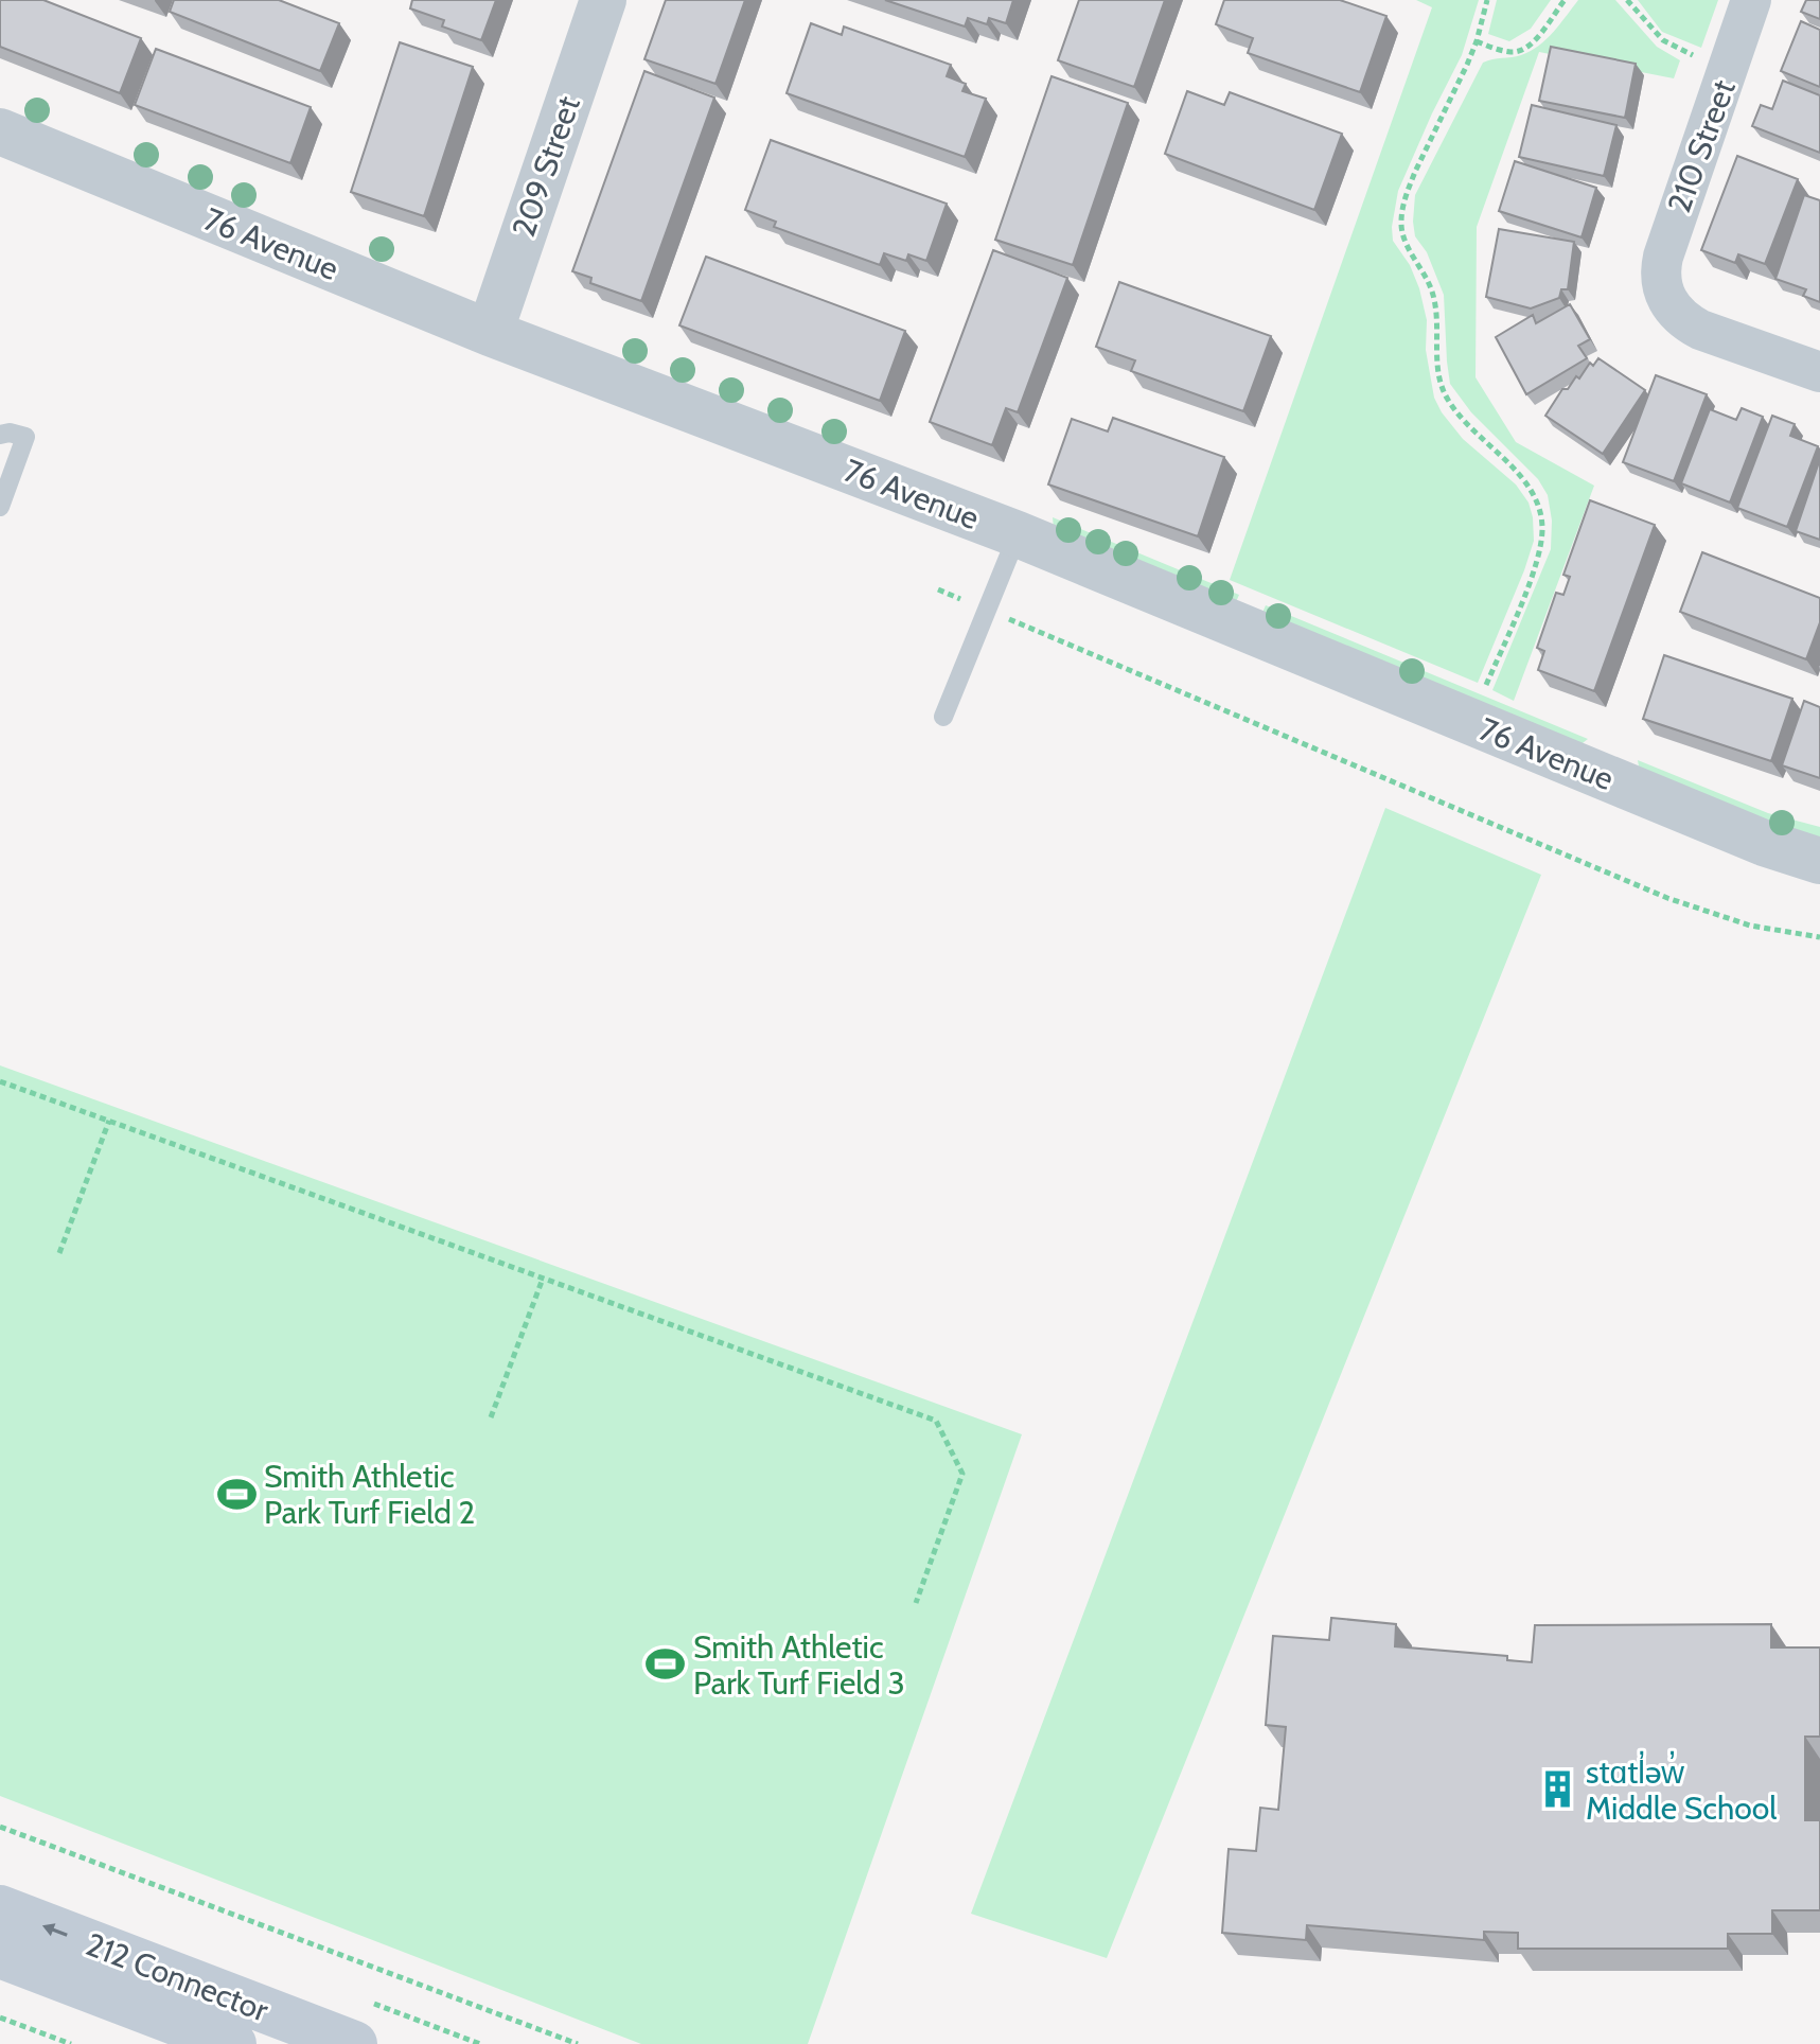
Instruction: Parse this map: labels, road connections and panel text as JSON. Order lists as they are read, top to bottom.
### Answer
{
  "streets": {
    "main road": ["212 Connector"],
    "street": ["210 Street", "209 Street", "76 Avenue"]
  },
  "crossings": [
    ["209 Street", "76 Avenue"]
  ],
  "places": {
    "sports": ["Smith Athletic Park Turf Field 2", "Smith Athletic Park Turf Field 3"],
    "building": ["stɑtl̓əw̓ Middle School"]
  }
}
